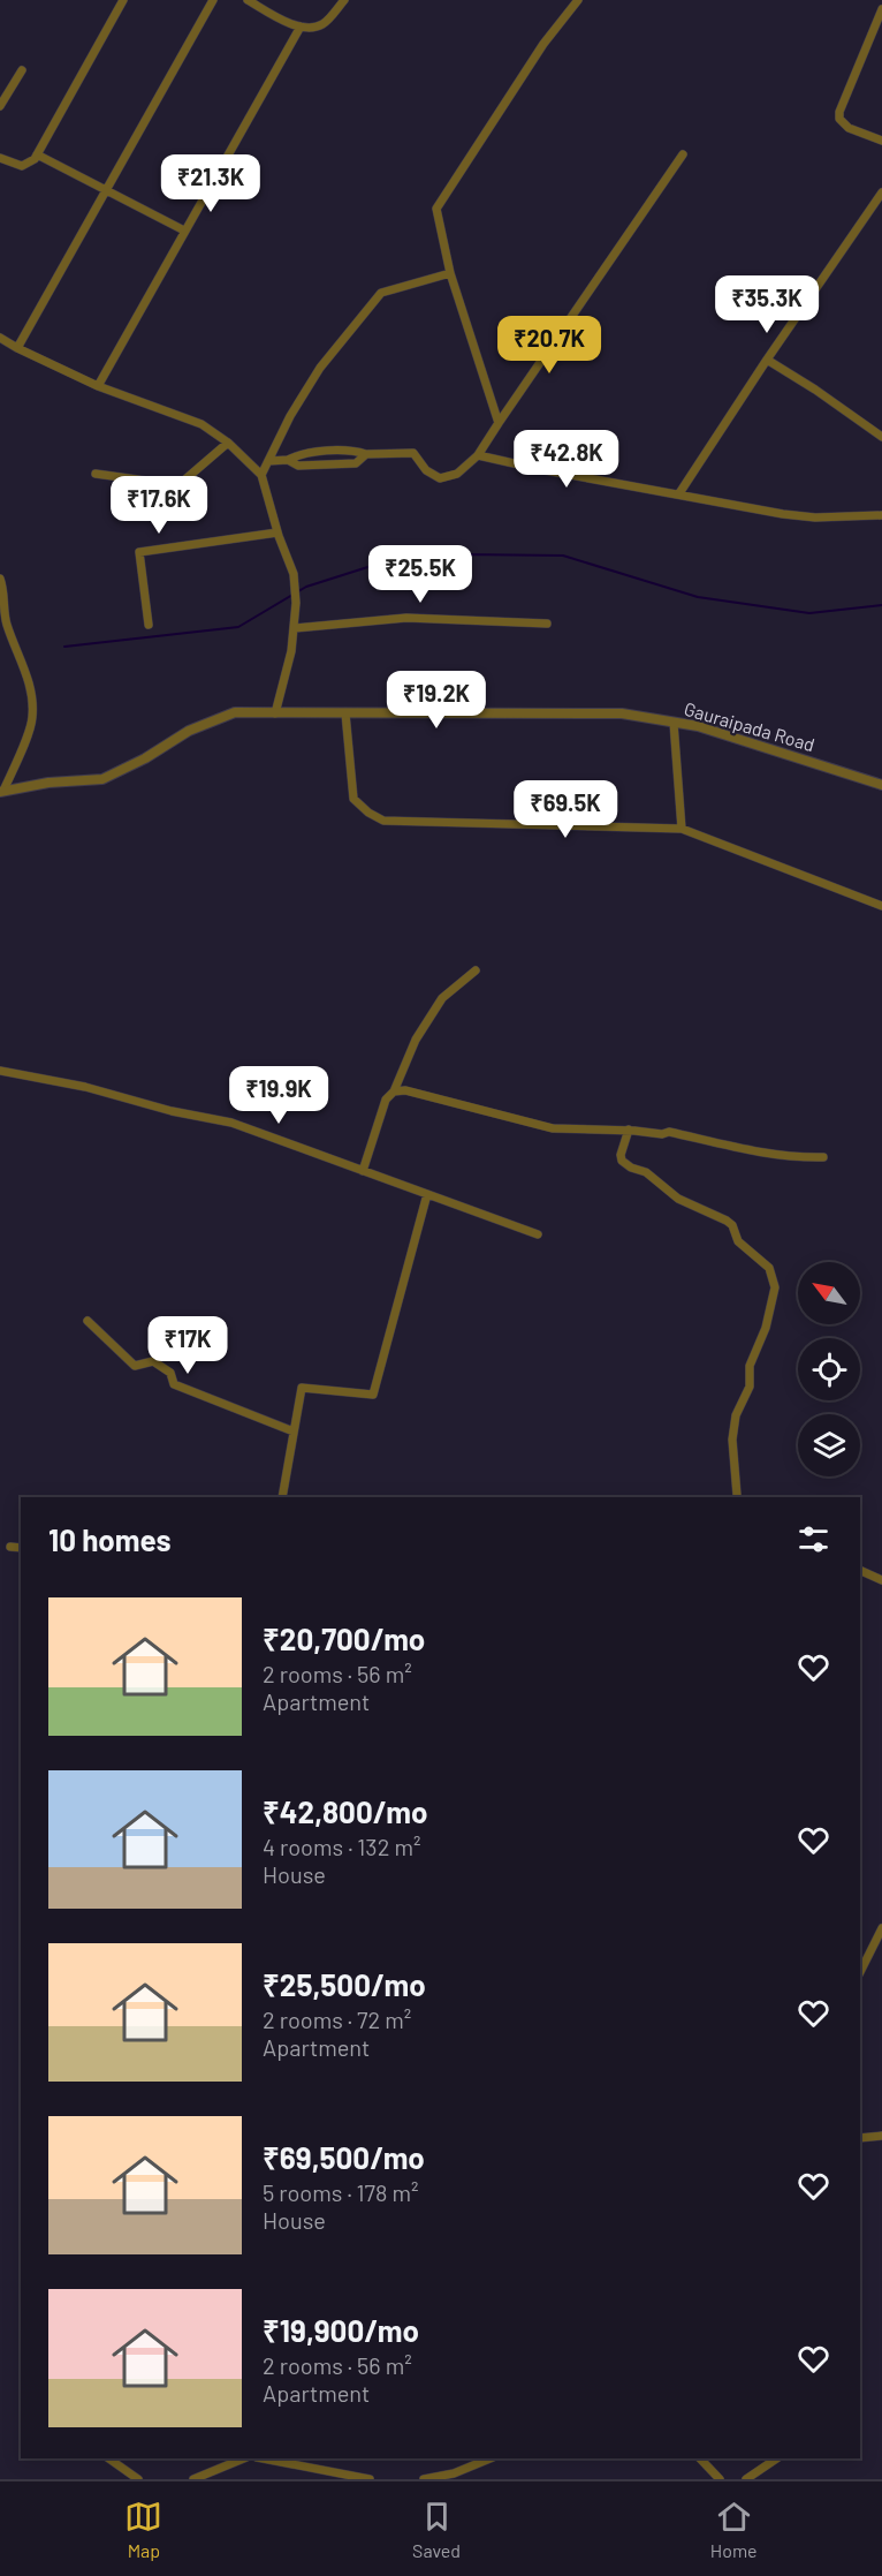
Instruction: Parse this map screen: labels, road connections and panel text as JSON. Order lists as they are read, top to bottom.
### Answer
{
  "streets": {
    "street": ["Gauraipada Road"]
  },
  "north": "top left",
  "page": {
    "price": [
      "₹21.3K",
      "₹35.3K",
      "₹20.7K",
      "₹42.8K",
      "₹17.6K",
      "₹25.5K",
      "₹19.2K",
      "₹69.5K",
      "₹19.9K",
      "₹17K"
    ],
    "heading": "10 homes",
    "list": [
      {
        "name": "₹20,700/mo",
        "note": "2 rooms · 56 m² · Apartment"
      },
      {
        "name": "₹42,800/mo",
        "note": "4 rooms · 132 m² · House"
      },
      {
        "name": "₹25,500/mo",
        "note": "2 rooms · 72 m² · Apartment"
      },
      {
        "name": "₹69,500/mo",
        "note": "5 rooms · 178 m² · House"
      },
      {
        "name": "₹19,900/mo",
        "note": "2 rooms · 56 m² · Apartment"
      }
    ],
    "tabs": ["Map", "Saved", "Home"]
  }
}
